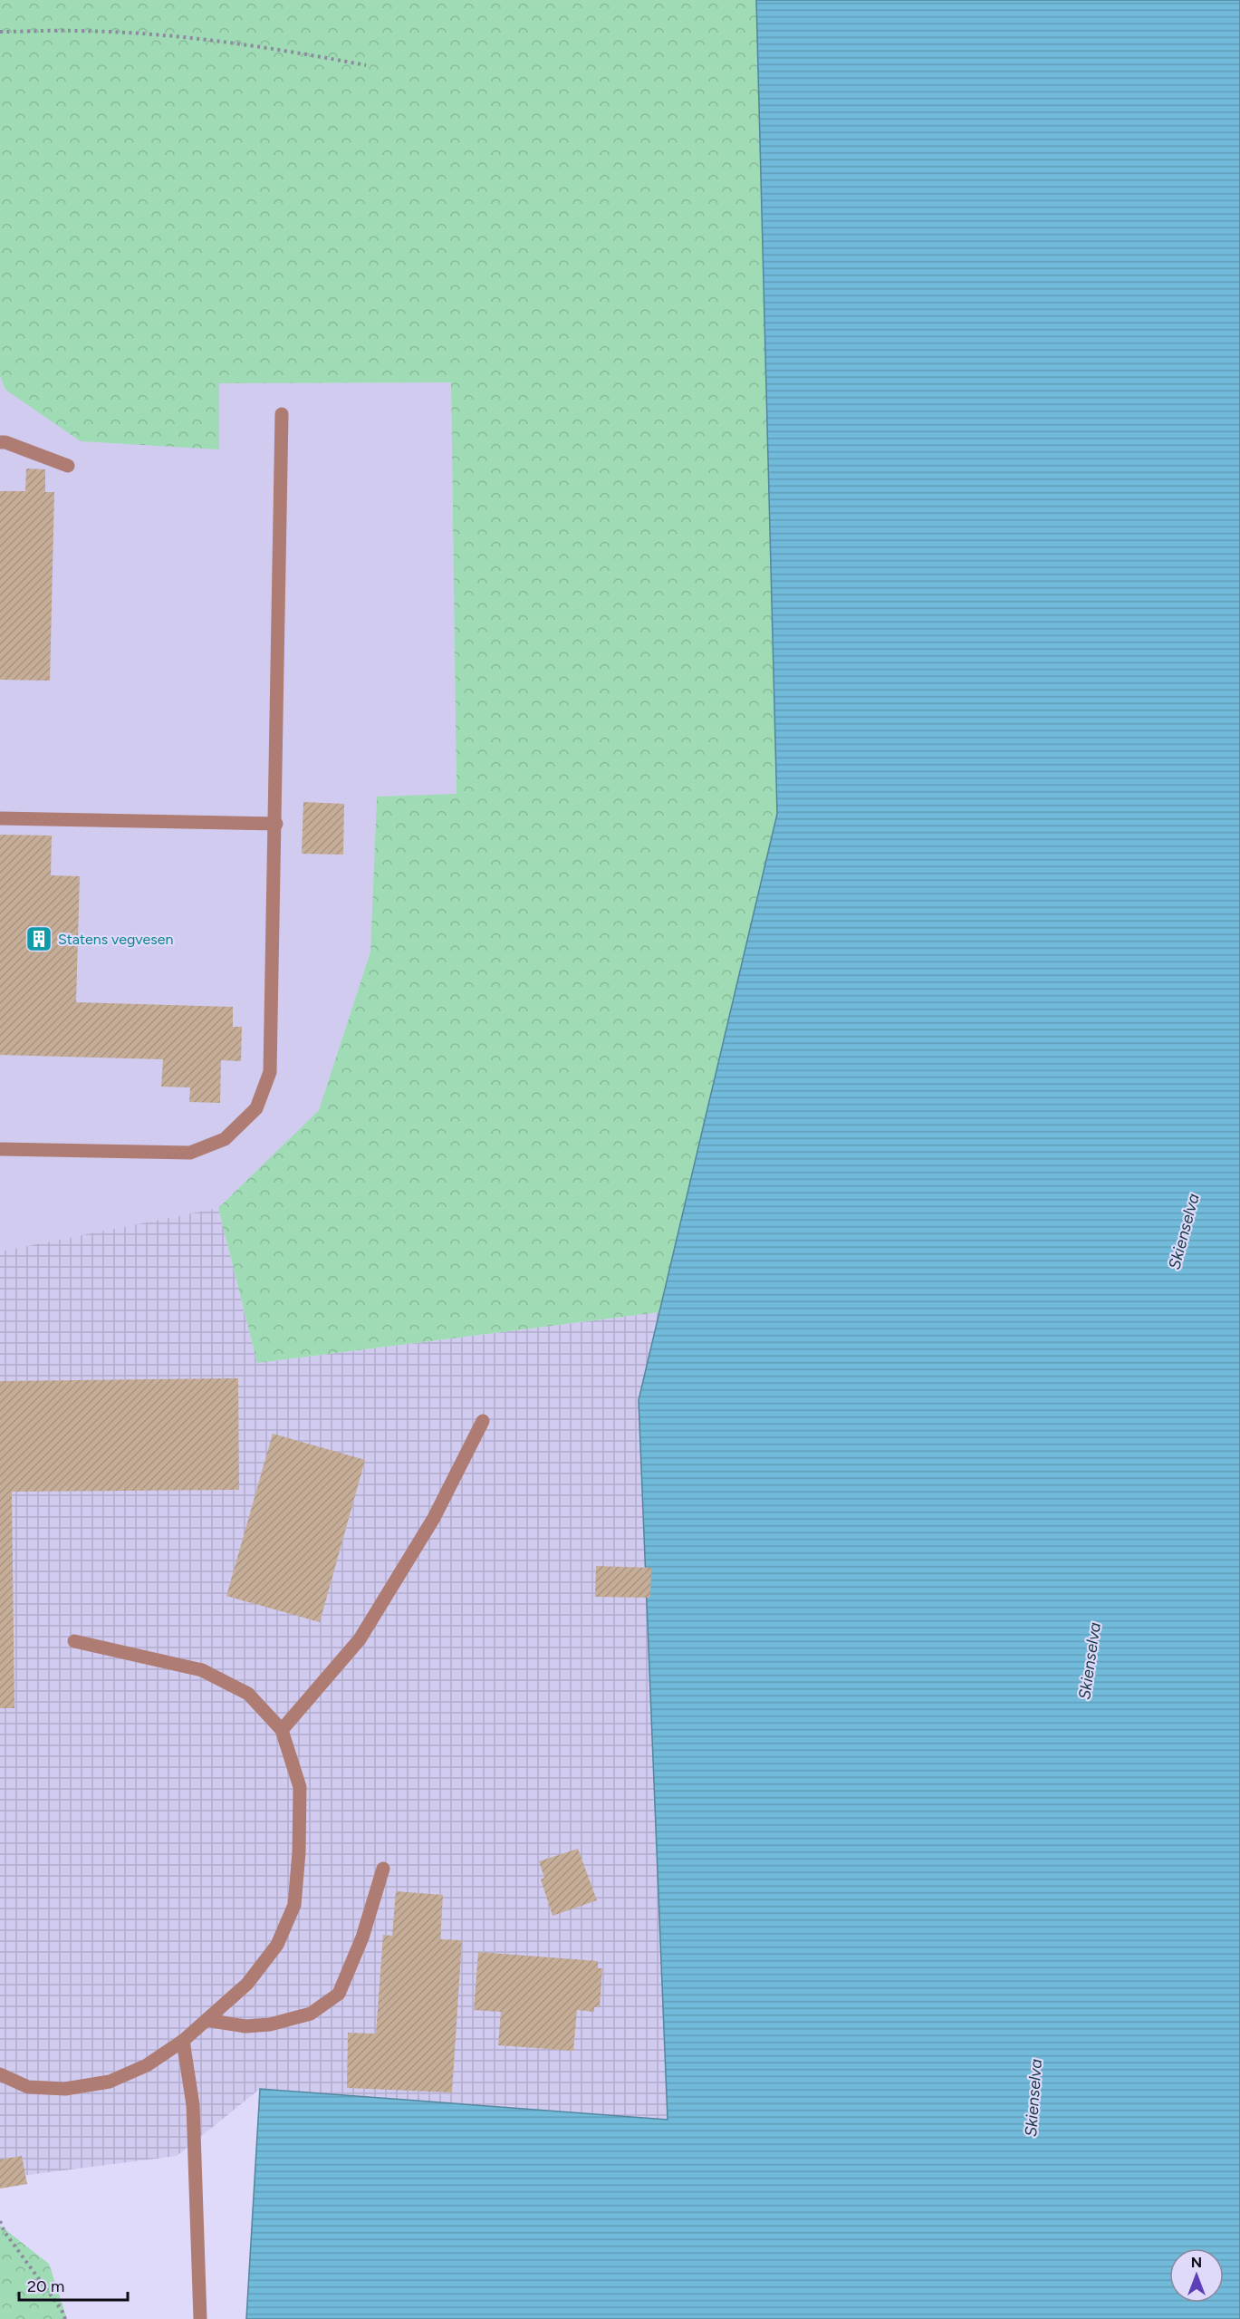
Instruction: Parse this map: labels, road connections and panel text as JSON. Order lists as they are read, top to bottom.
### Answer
{
  "water": ["Skienselva"],
  "places": {
    "building": ["Statens vegvesen"]
  },
  "scale_bar": "20 m",
  "north": "top"
}
